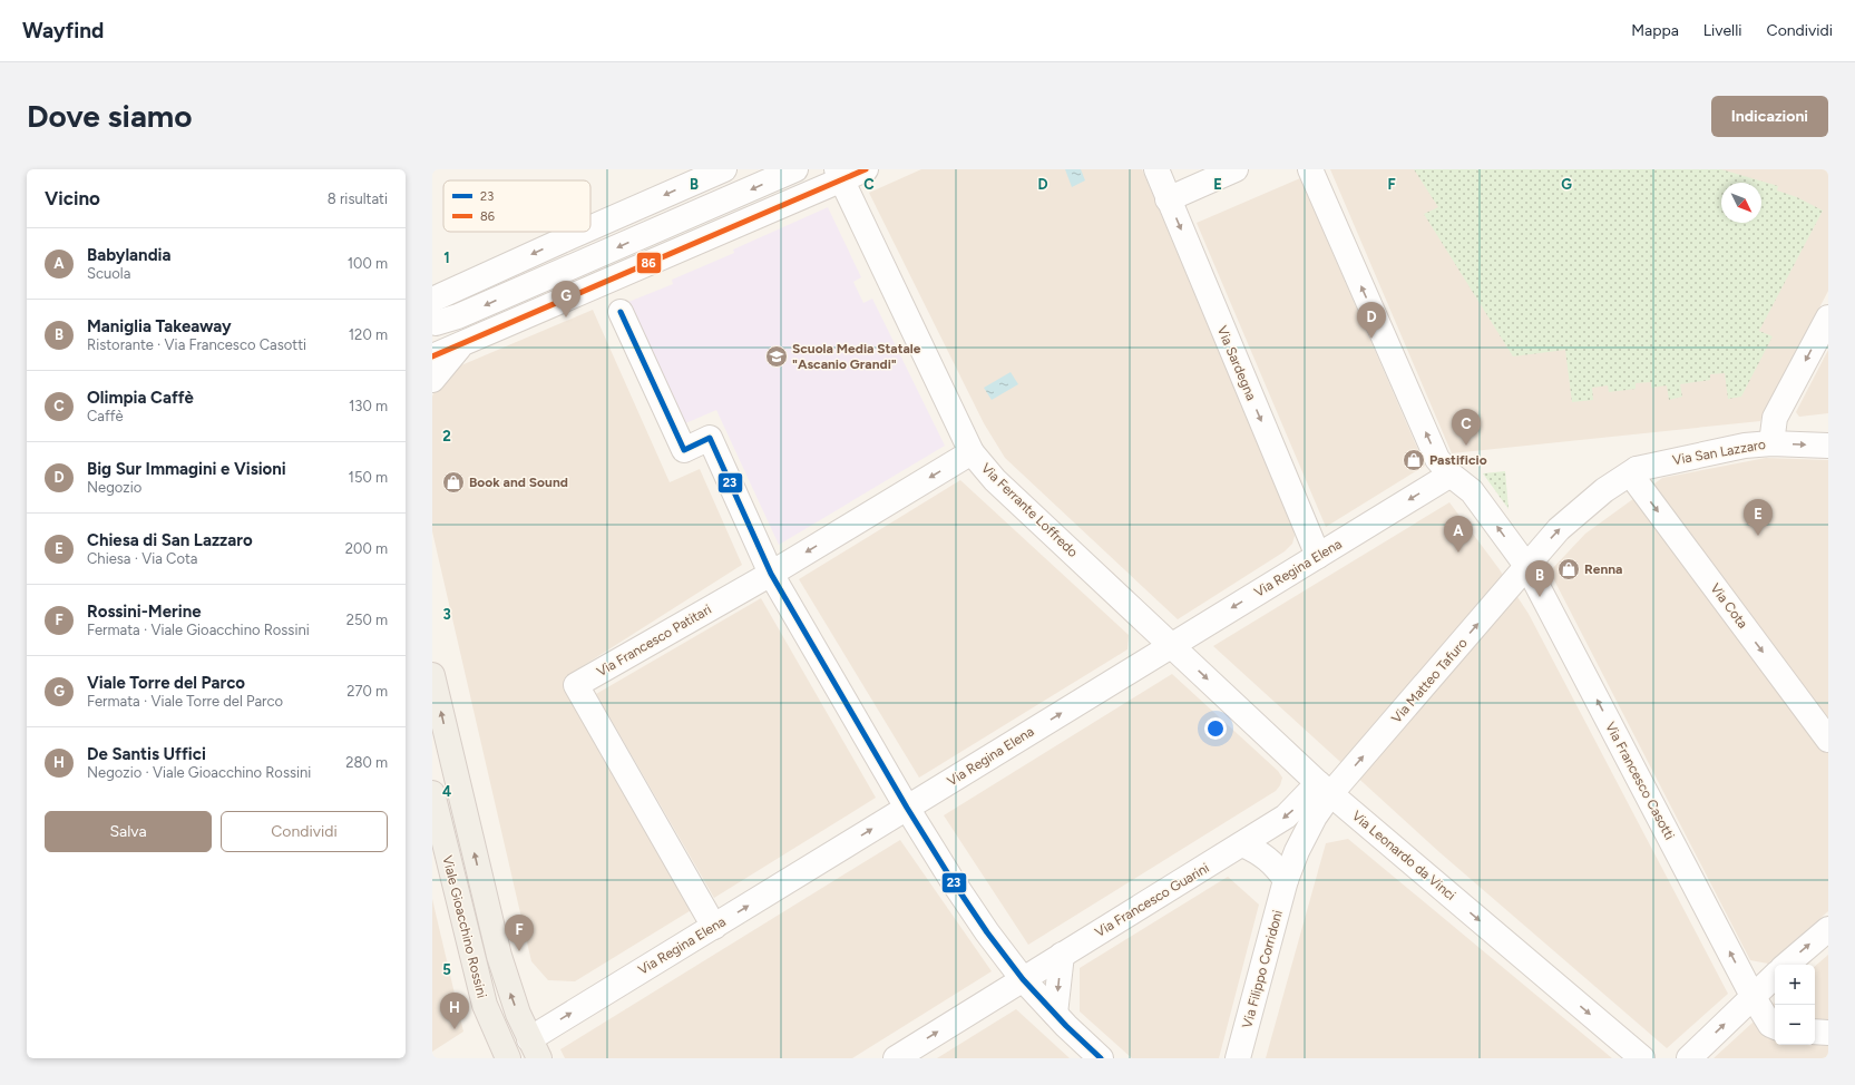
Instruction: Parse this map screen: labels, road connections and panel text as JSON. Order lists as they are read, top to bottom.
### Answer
{
  "streets": {
    "main road": ["Viale Gioacchino Rossini"],
    "street": [
      "Via Sardegna",
      "Via San Lazzaro",
      "Via Ferrante Loffredo",
      "Via Regina Elena",
      "Via Cota",
      "Via Francesco Patitari",
      "Via Matteo Tafuro",
      "Via Francesco Casotti",
      "Via Leonardo da Vinci",
      "Via Francesco Guarini",
      "Via Filippo Corridoni"
    ]
  },
  "crossings": [
    ["Via Sardegna", "Via Regina Elena"],
    ["Via San Lazzaro", "Via Cota"],
    ["Via San Lazzaro", "Via Matteo Tafuro"],
    ["Via Ferrante Loffredo", "Via Regina Elena"],
    ["Via Ferrante Loffredo", "Via Francesco Patitari"],
    ["Via Ferrante Loffredo", "Via Leonardo da Vinci"],
    ["Via Regina Elena", "Via Francesco Patitari"],
    ["Via Regina Elena", "Via Francesco Casotti"],
    ["Via Regina Elena", "Via Leonardo da Vinci"],
    ["Via Regina Elena", "Viale Gioacchino Rossini"],
    ["Via Cota", "Via Matteo Tafuro"],
    ["Via Matteo Tafuro", "Via Francesco Casotti"],
    ["Via Matteo Tafuro", "Via Leonardo da Vinci"],
    ["Via Matteo Tafuro", "Via Francesco Guarini"],
    ["Via Matteo Tafuro", "Via Filippo Corridoni"],
    ["Via Leonardo da Vinci", "Via Francesco Guarini"],
    ["Via Leonardo da Vinci", "Via Filippo Corridoni"],
    ["Via Francesco Guarini", "Via Filippo Corridoni"]
  ],
  "one_way": [
    "Via Sardegna",
    "Via Cota",
    "Via Matteo Tafuro",
    "Via Francesco Casotti",
    "Via Leonardo da Vinci"
  ],
  "places": {
    "school or university": ["Scuola Media Statale \"Ascanio Grandi\""],
    "shop": ["Pastificio", "Book and Sound", "Renna"]
  },
  "lines": ["transit line 86", "transit line 23"],
  "legend": ["23", "86"],
  "north": "bottom right",
  "page": {
    "header": "Wayfind",
    "nav": ["Mappa", "Livelli", "Condividi"],
    "buttons": [
      "Indicazioni",
      ["Salva", "Condividi"]
    ],
    "title": "Dove siamo",
    "heading": ["Vicino", "8 risultati"],
    "list": [
      {
        "mark": "A",
        "name": "Babylandia",
        "note": "Scuola",
        "value": "100 m"
      },
      {
        "mark": "B",
        "name": "Maniglia Takeaway",
        "note": "Ristorante · Via Francesco Casotti",
        "value": "120 m"
      },
      {
        "mark": "C",
        "name": "Olimpia Caffè",
        "note": "Caffè",
        "value": "130 m"
      },
      {
        "mark": "D",
        "name": "Big Sur Immagini e Visioni",
        "note": "Negozio",
        "value": "150 m"
      },
      {
        "mark": "E",
        "name": "Chiesa di San Lazzaro",
        "note": "Chiesa · Via Cota",
        "value": "200 m"
      },
      {
        "mark": "F",
        "name": "Rossini-Merine",
        "note": "Fermata · Viale Gioacchino Rossini",
        "value": "250 m"
      },
      {
        "mark": "G",
        "name": "Viale Torre del Parco",
        "note": "Fermata · Viale Torre del Parco",
        "value": "270 m"
      },
      {
        "mark": "H",
        "name": "De Santis Uffici",
        "note": "Negozio · Viale Gioacchino Rossini",
        "value": "280 m"
      }
    ],
    "pins": [
      "G",
      "D",
      "C",
      "E",
      "A",
      "B",
      "F",
      "H"
    ],
    "map_buttons": ["+", "−"]
  },
  "grid": {
    "columns": [
      "B",
      "C",
      "D",
      "E",
      "F",
      "G"
    ],
    "rows": [
      "1",
      "2",
      "3",
      "4",
      "5"
    ]
  }
}
